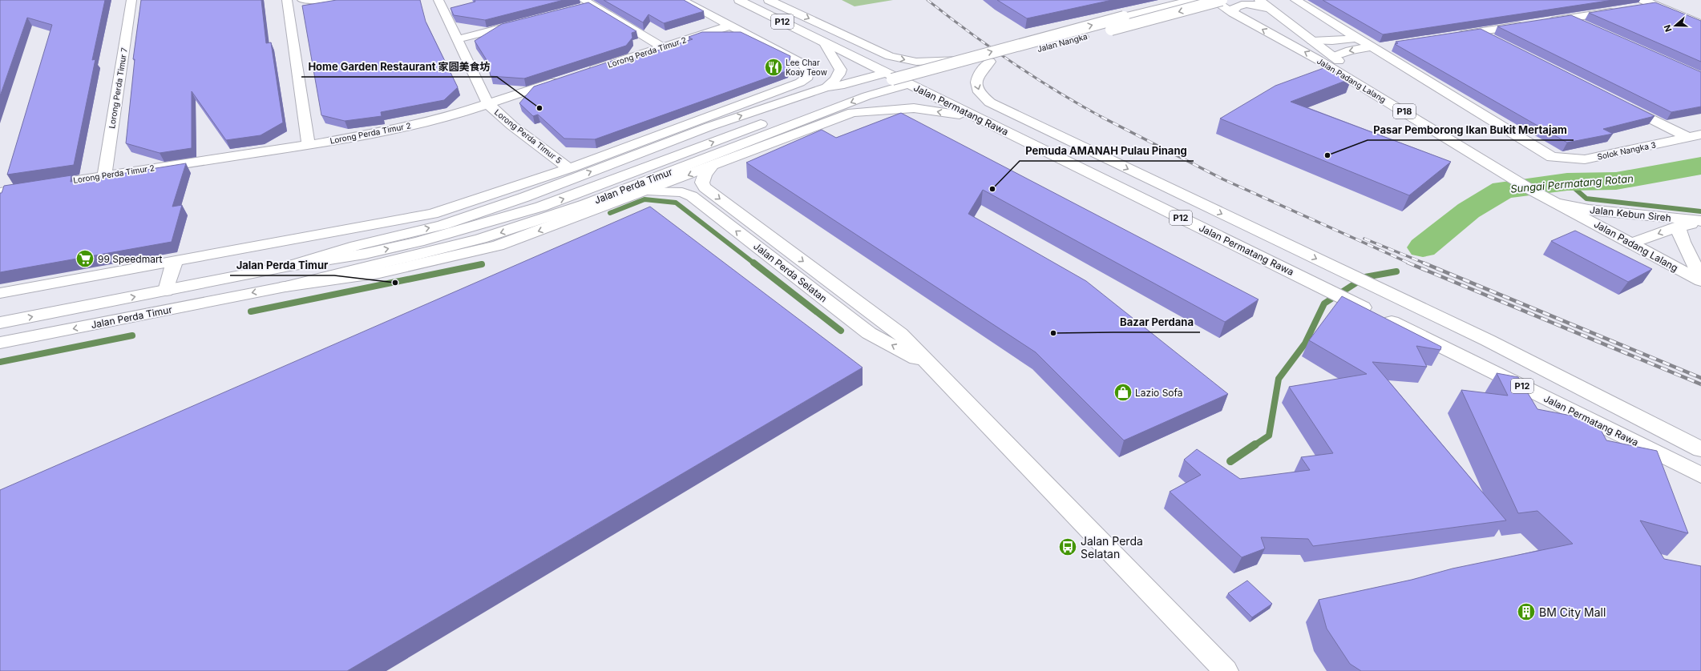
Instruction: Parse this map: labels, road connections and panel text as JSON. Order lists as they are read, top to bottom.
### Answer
{
  "streets": {
    "street": [
      "P12",
      "Jalan Nangka",
      "Lorong Perda Timur 2",
      "Jalan Padang Lalang",
      "Lorong Perda Timur 7",
      "Jalan Permatang Rawa",
      "P18",
      "Lorong Perda Timur 5",
      "Solok Nangka 3",
      "Jalan Perda Timur",
      "Jalan Kebun Sireh",
      "Jalan Perda Selatan"
    ]
  },
  "crossings": [
    ["Jalan Nangka", "Jalan Permatang Rawa"],
    ["Jalan Nangka", "Jalan Perda Timur"],
    ["Lorong Perda Timur 2", "Lorong Perda Timur 7"],
    ["Lorong Perda Timur 2", "Lorong Perda Timur 5"],
    ["Jalan Padang Lalang", "Jalan Kebun Sireh"],
    ["Jalan Permatang Rawa", "Jalan Perda Timur"]
  ],
  "water": ["Sungai Permatang Rotan"],
  "places": {
    "restaurant": ["Lee Char Koay Teow"],
    "other": [
      "Home Garden Restaurant 家圆美食坊",
      "Pasar Pemborong Ikan Bukit Mertajam",
      "Pemuda AMANAH Pulau Pinang",
      "Jalan Perda Timur",
      "Bazar Perdana"
    ],
    "supermarket": ["99 Speedmart"],
    "shop": ["Lazio Sofa"],
    "bus stop": ["Jalan Perda Selatan"],
    "building": ["BM City Mall"]
  },
  "north": "left"
}
